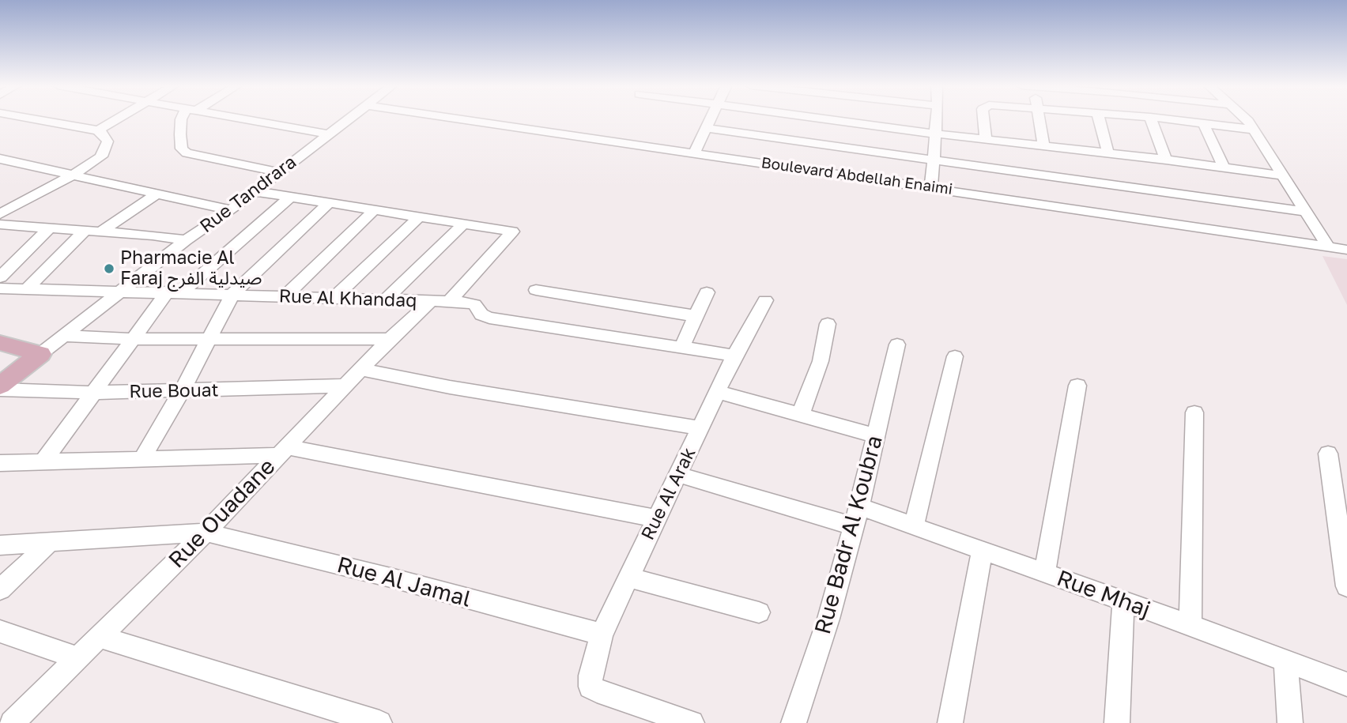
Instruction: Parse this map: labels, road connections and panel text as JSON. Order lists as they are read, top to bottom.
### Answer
{
  "streets": {
    "main road": ["Rue Tandrara"],
    "street": [
      "Boulevard Abdellah Enaimi",
      "Rue Al Khandaq",
      "Rue Bouat",
      "Rue Al Arak",
      "Rue Ouadane",
      "Rue Badr Al Koubra",
      "Rue Al Jamal",
      "Rue Mhaj"
    ]
  },
  "crossings": [
    ["Rue Tandrara", "Rue Al Khandaq"],
    ["Rue Al Khandaq", "Rue Al Arak"],
    ["Rue Al Khandaq", "Rue Ouadane"],
    ["Rue Bouat", "Rue Ouadane"],
    ["Rue Al Arak", "Rue Al Jamal"],
    ["Rue Al Arak", "Rue Mhaj"],
    ["Rue Ouadane", "Rue Al Jamal"],
    ["Rue Badr Al Koubra", "Rue Mhaj"]
  ],
  "places": ["Pharmacie Al Faraj صيدلية الفرج"]
}
